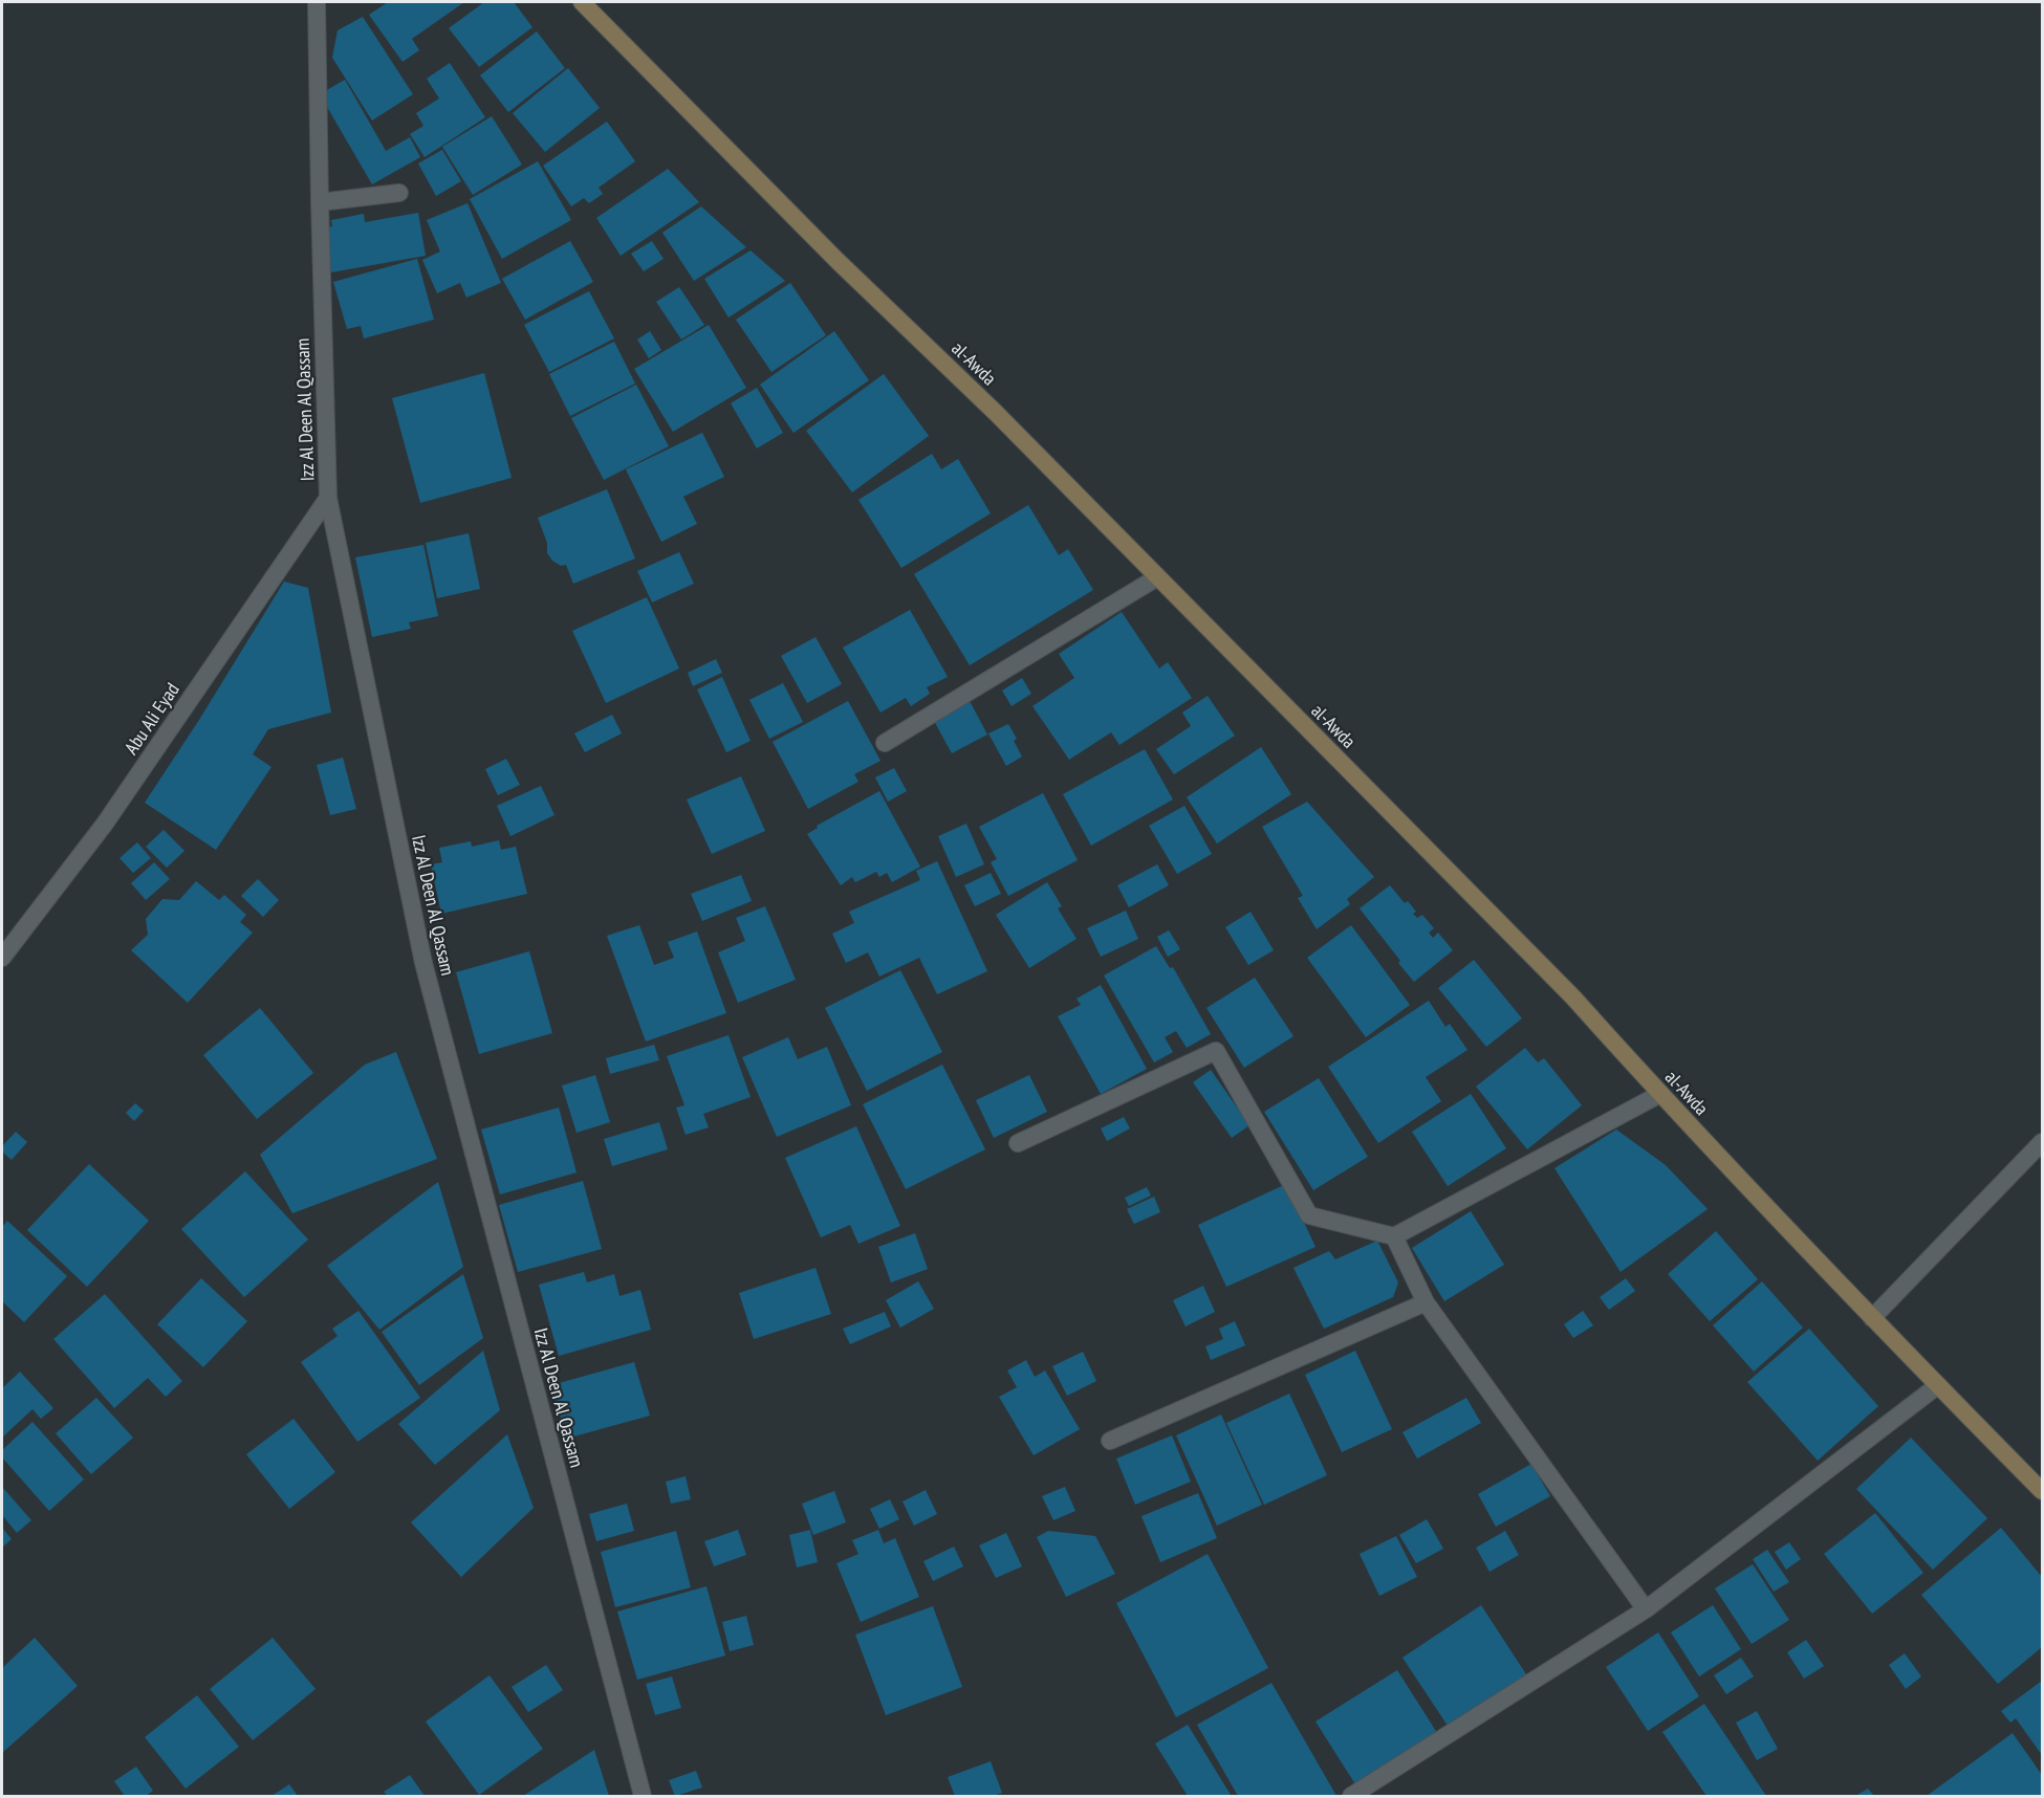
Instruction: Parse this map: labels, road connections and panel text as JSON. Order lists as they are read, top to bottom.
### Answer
{
  "streets": {
    "main road": ["al-Awda"],
    "street": ["Izz Al Deen Al Qassam", "Abu Ali Eyad"]
  },
  "crossings": [
    ["Izz Al Deen Al Qassam", "Abu Ali Eyad"]
  ]
}
